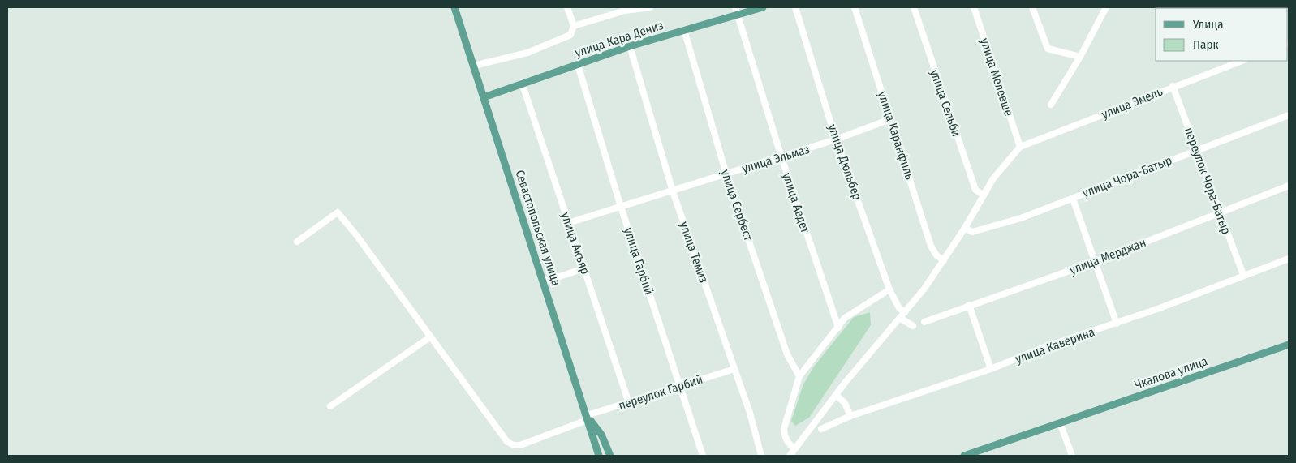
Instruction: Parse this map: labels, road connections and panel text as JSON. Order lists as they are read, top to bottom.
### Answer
{
  "streets": {
    "main road": ["улица Кара Дениз", "Севастопольская улица", "Чкалова улица"],
    "street": [
      "улица Мелевше",
      "улица Сельби",
      "улица Эмель",
      "улица Каранфиль",
      "улица Эльмаз",
      "улица Дюльбер",
      "улица Чора-Батыр",
      "переулок Чора-Батыр",
      "улица Авдет",
      "улица Сербест",
      "улица Акъяр",
      "улица Темиз",
      "улица Мерджан",
      "улица Гарбий",
      "улица Каверина",
      "переулок Гарбий"
    ]
  },
  "crossings": [
    ["улица Кара Дениз", "улица Авдет"],
    ["улица Кара Дениз", "улица Сербест"],
    ["улица Кара Дениз", "Севастопольская улица"],
    ["улица Кара Дениз", "улица Акъяр"],
    ["улица Кара Дениз", "улица Темиз"],
    ["улица Кара Дениз", "улица Гарбий"],
    ["улица Мелевше", "улица Эмель"],
    ["улица Эмель", "переулок Чора-Батыр"],
    ["улица Каранфиль", "улица Эльмаз"],
    ["улица Эльмаз", "улица Дюльбер"],
    ["улица Эльмаз", "улица Авдет"],
    ["улица Эльмаз", "улица Сербест"],
    ["улица Эльмаз", "улица Акъяр"],
    ["улица Эльмаз", "улица Темиз"],
    ["улица Эльмаз", "улица Гарбий"],
    ["улица Чора-Батыр", "переулок Чора-Батыр"],
    ["переулок Чора-Батыр", "улица Мерджан"],
    ["переулок Чора-Батыр", "улица Каверина"],
    ["Севастопольская улица", "переулок Гарбий"],
    ["улица Акъяр", "переулок Гарбий"],
    ["улица Темиз", "переулок Гарбий"],
    ["улица Гарбий", "переулок Гарбий"]
  ],
  "legend": ["Улица", "Парк"]
}
